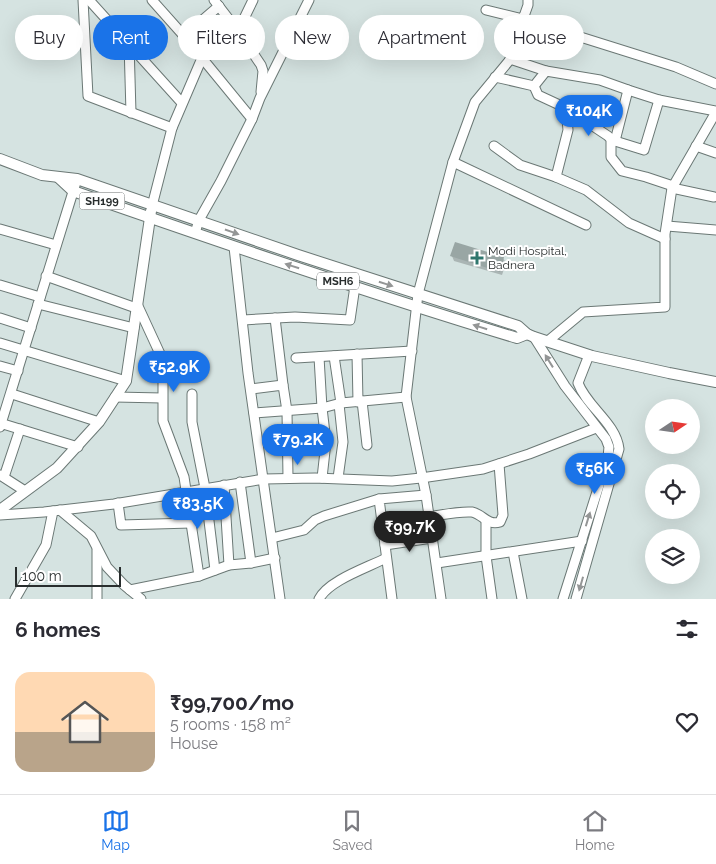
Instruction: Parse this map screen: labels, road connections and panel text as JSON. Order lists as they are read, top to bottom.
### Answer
{
  "streets": {
    "main road": ["SH199", "MSH6"]
  },
  "crossings": [
    ["SH199", "MSH6"]
  ],
  "places": {
    "health": ["Modi Hospital, Badnera"]
  },
  "scale_bar": "100 m",
  "north": "right",
  "page": {
    "chip": [
      "Buy",
      "Rent",
      "Filters",
      "New",
      "Apartment",
      "House"
    ],
    "price": [
      "₹104K",
      "₹52.9K",
      "₹79.2K",
      "₹56K",
      "₹83.5K",
      "₹99.7K"
    ],
    "scale": "100 m",
    "heading": "6 homes",
    "list": [
      {
        "name": "₹99,700/mo",
        "note": "5 rooms · 158 m² · House"
      }
    ],
    "tabs": ["Map", "Saved", "Home"]
  }
}
